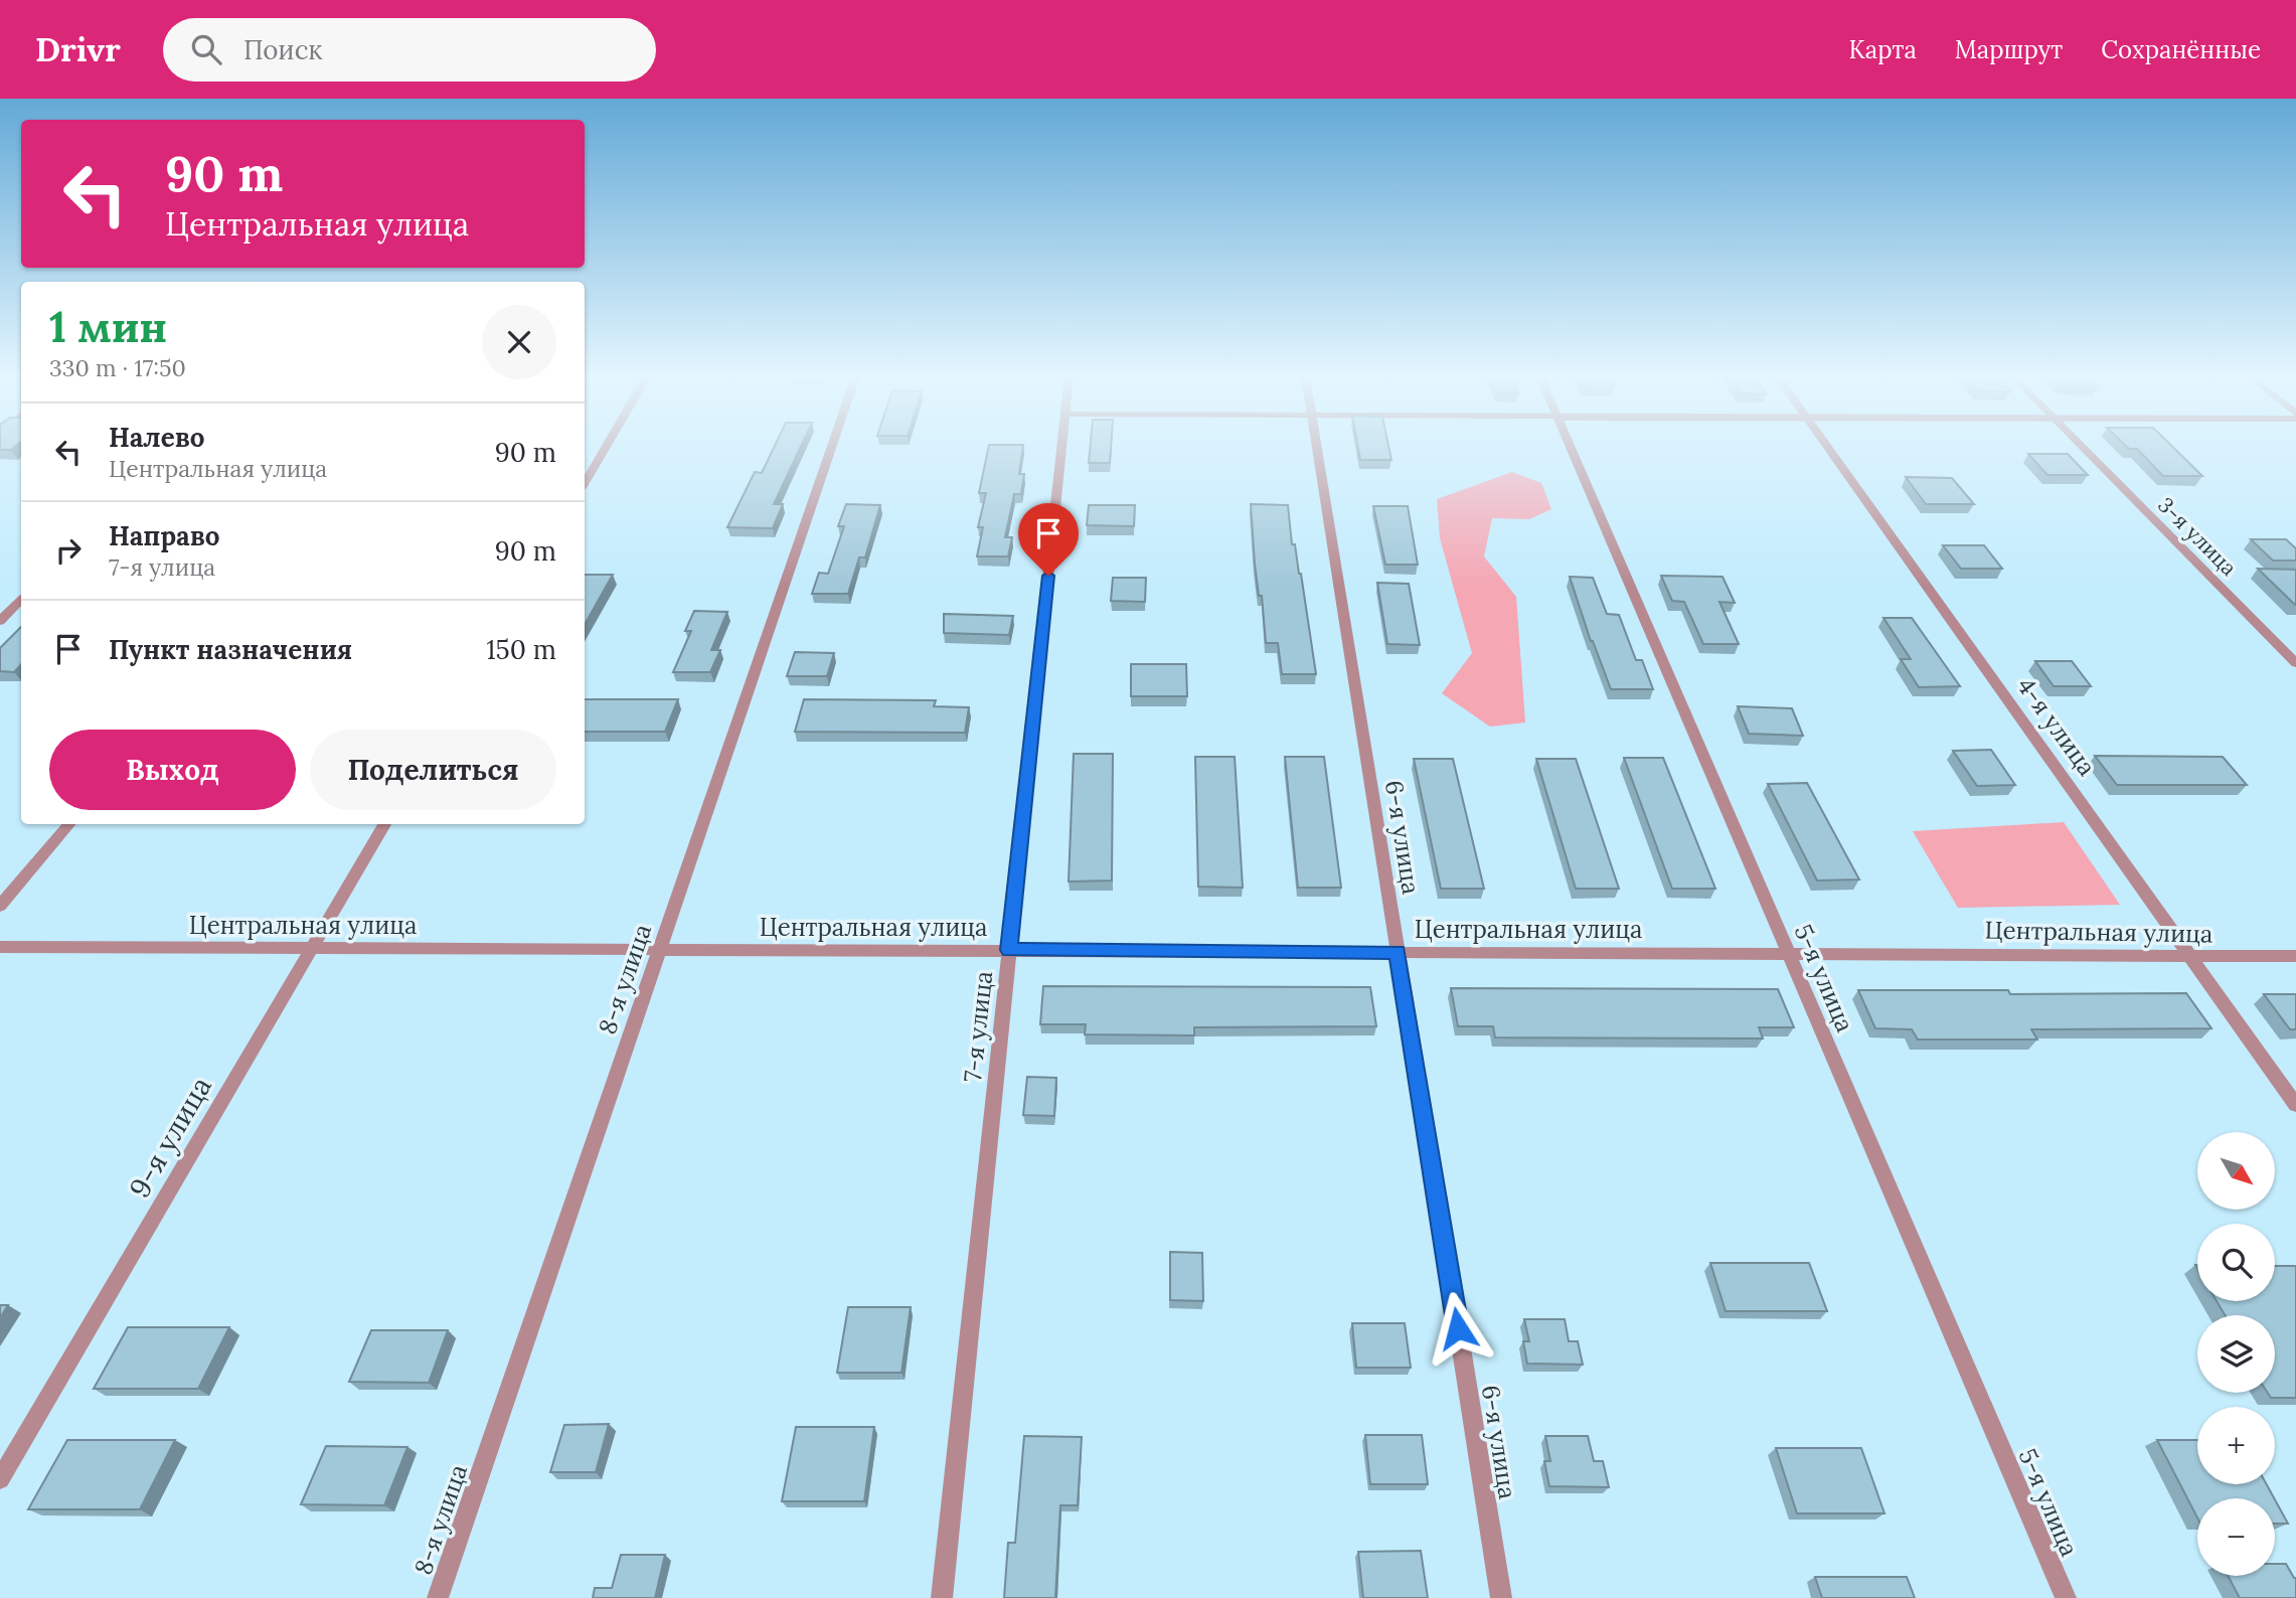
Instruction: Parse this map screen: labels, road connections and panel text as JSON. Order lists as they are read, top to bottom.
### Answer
{
  "streets": {
    "street": [
      "3-я улица",
      "4-я улица",
      "6-я улица",
      "Центральная улица",
      "5-я улица",
      "8-я улица",
      "7-я улица",
      "9-я улица"
    ]
  },
  "crossings": [
    ["4-я улица", "Центральная улица"],
    ["6-я улица", "Центральная улица"],
    ["Центральная улица", "5-я улица"],
    ["Центральная улица", "8-я улица"],
    ["Центральная улица", "7-я улица"],
    ["Центральная улица", "9-я улица"]
  ],
  "north": "bottom right",
  "page": {
    "header": "Drivr",
    "search": "Поиск",
    "nav": ["Карта", "Маршрут", "Сохранённые"],
    "turn": ["90 m", "Центральная улица"],
    "heading": ["1 мин", "330 m · 17:50"],
    "list": [
      {
        "name": "Налево",
        "note": "Центральная улица",
        "value": "90 m"
      },
      {
        "name": "Направо",
        "note": "7-я улица",
        "value": "90 m"
      },
      {
        "name": "Пункт назначения",
        "value": "150 m"
      }
    ],
    "buttons": ["Выход", "Поделиться"],
    "map_buttons": ["+", "−"]
  }
}
